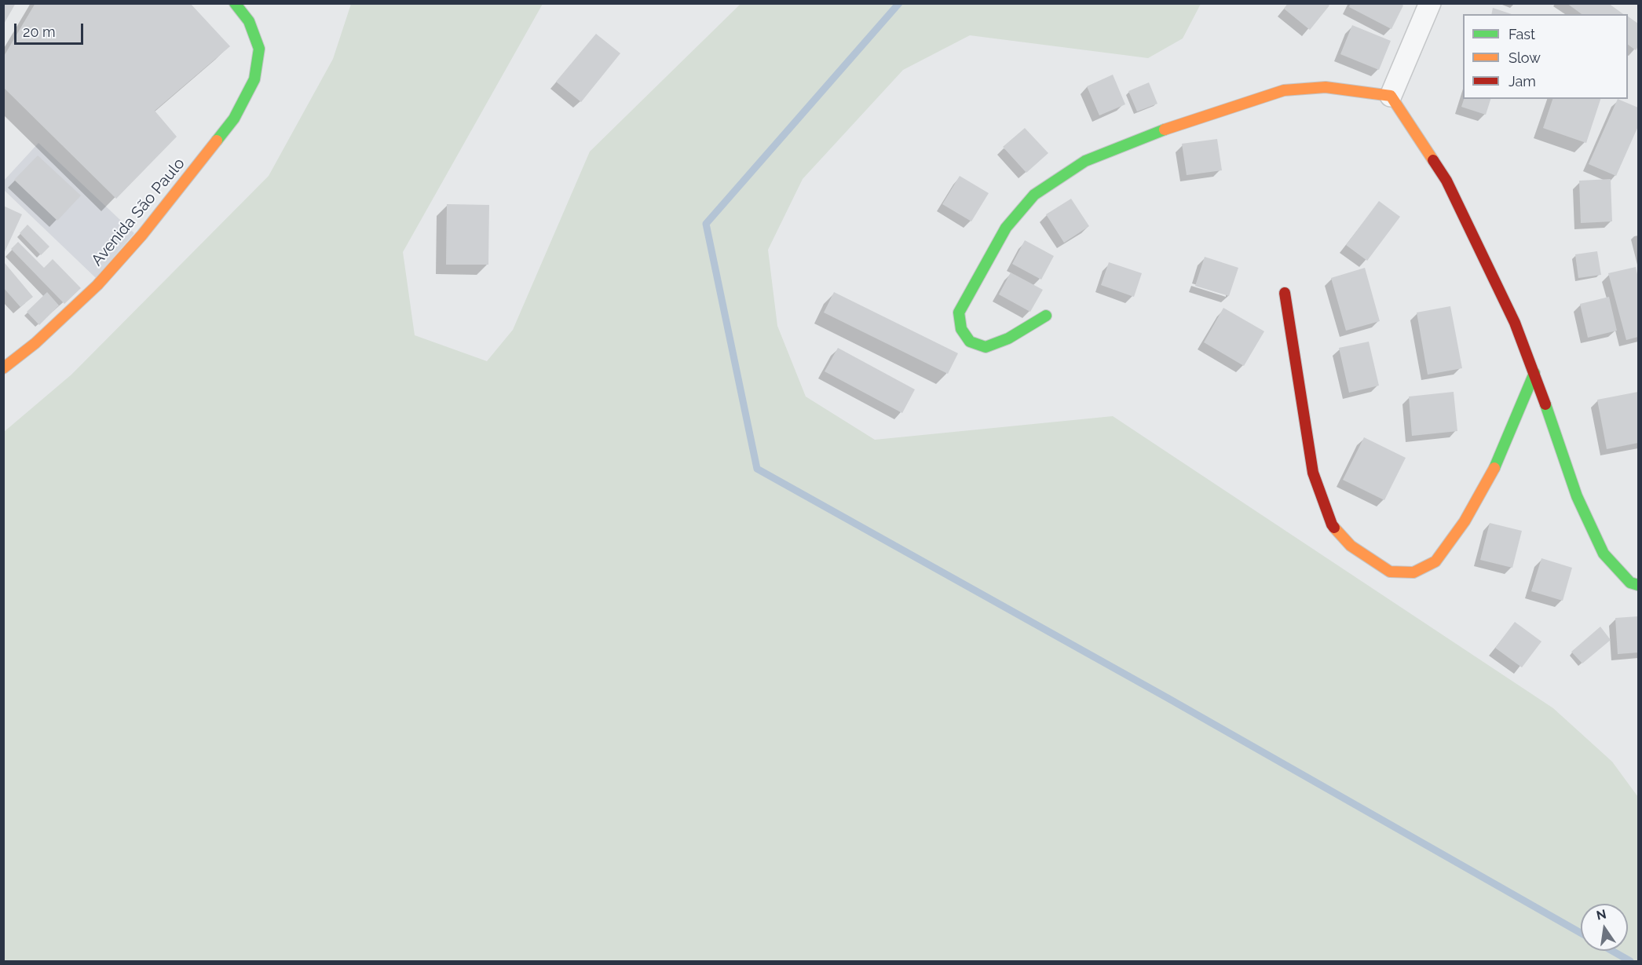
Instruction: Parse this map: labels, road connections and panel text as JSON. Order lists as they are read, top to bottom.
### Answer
{
  "streets": {
    "street": ["Avenida São Paulo"]
  },
  "legend": ["Fast", "Slow", "Jam"],
  "scale_bar": "20 m",
  "north": "top"
}
